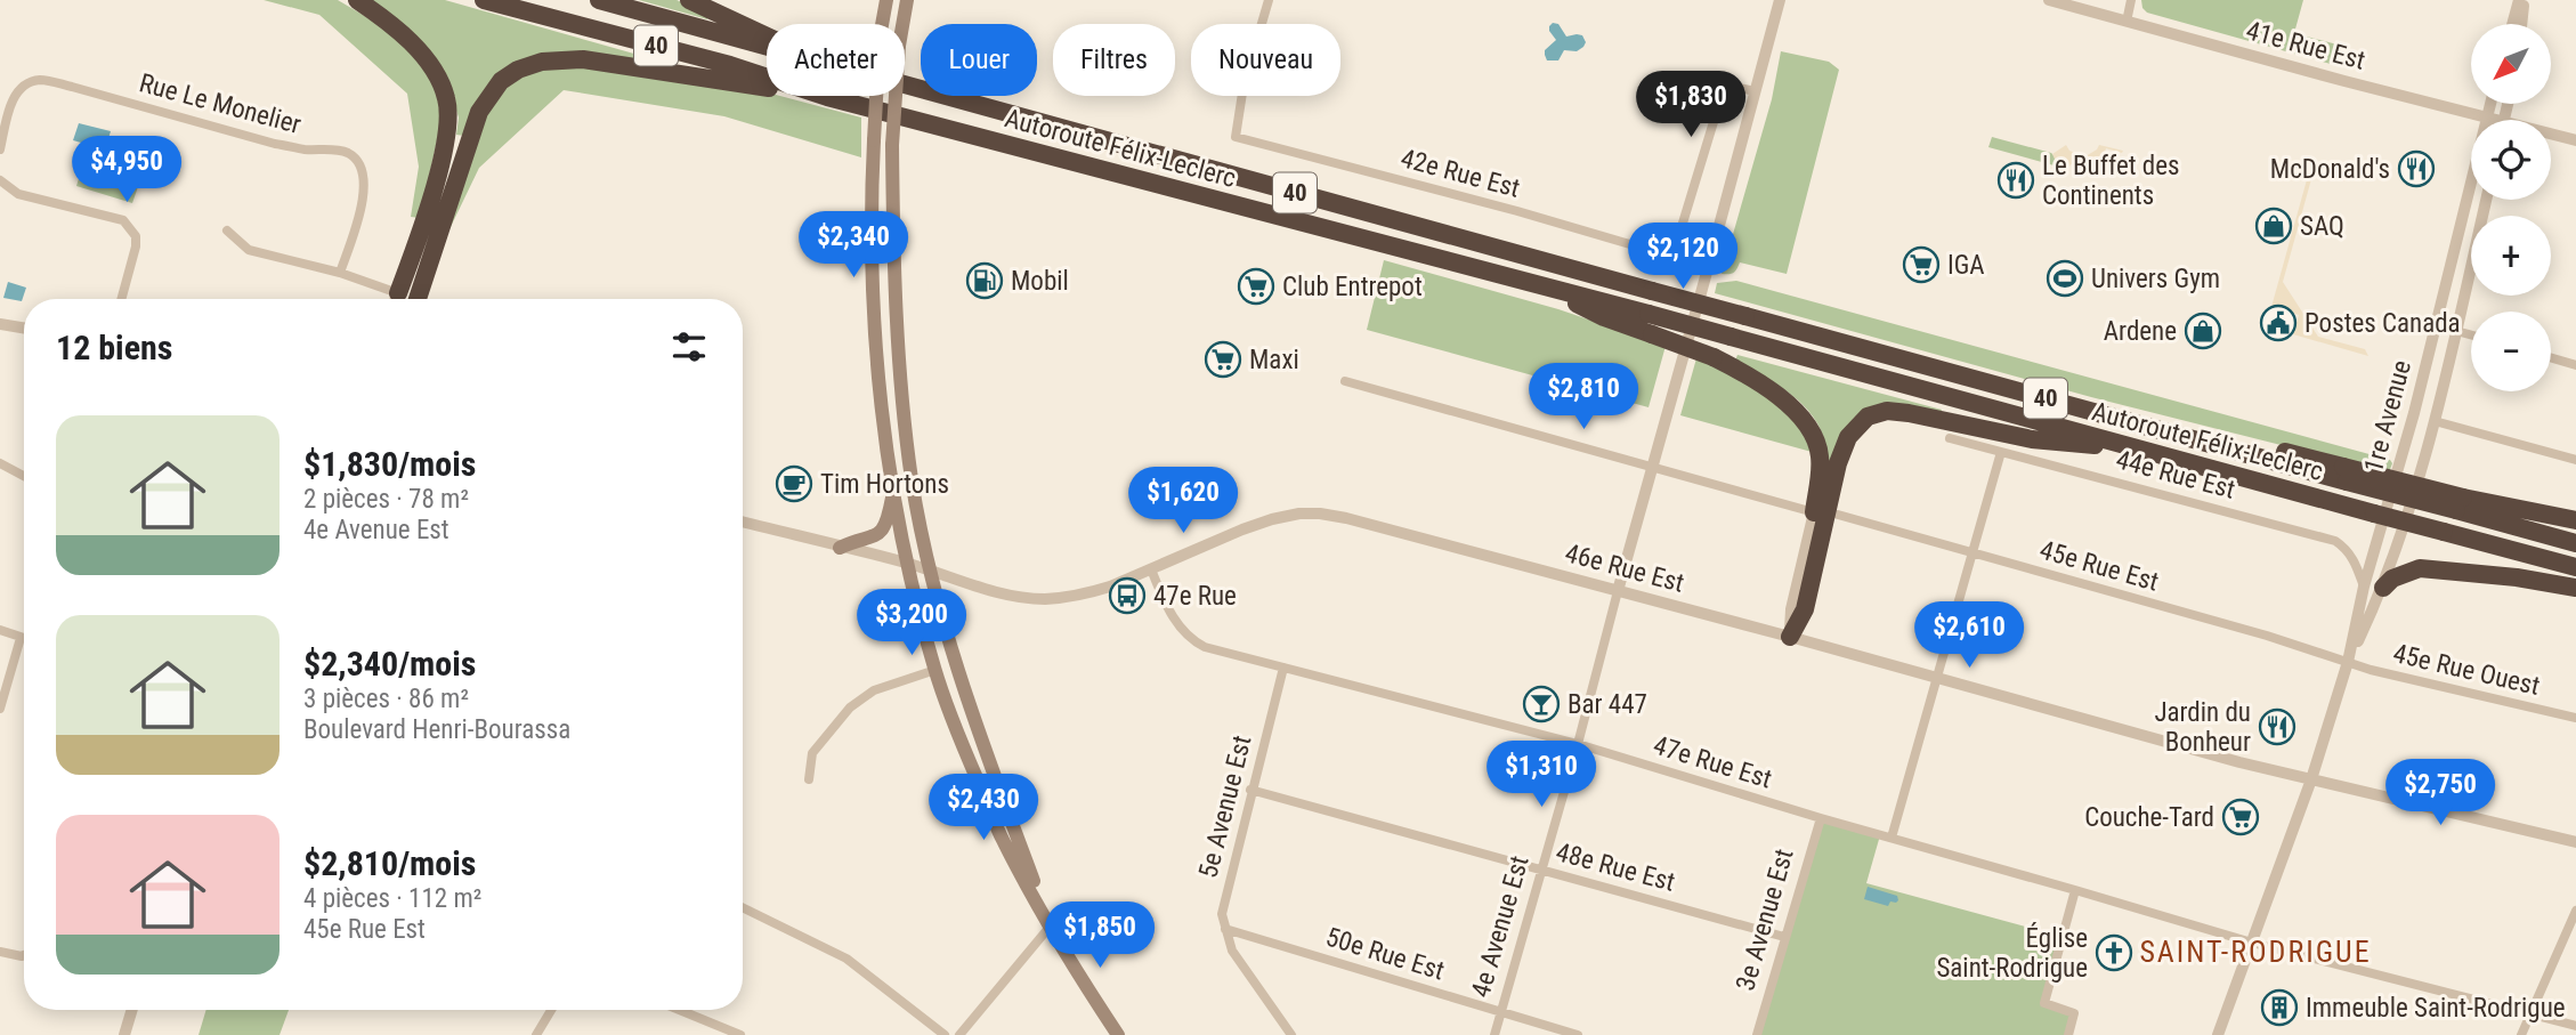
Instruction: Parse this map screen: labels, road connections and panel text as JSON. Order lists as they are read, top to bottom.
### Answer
{
  "streets": {
    "highway": ["40", "Autoroute Félix-Leclerc"],
    "street": [
      "41e Rue Est",
      "Rue Le Monelier",
      "42e Rue Est",
      "1re Avenue",
      "44e Rue Est",
      "45e Rue Est",
      "46e Rue Est",
      "45e Rue Ouest",
      "47e Rue Est",
      "5e Avenue Est",
      "48e Rue Est",
      "3e Avenue Est",
      "4e Avenue Est",
      "50e Rue Est"
    ]
  },
  "crossings": [
    ["41e Rue Est", "1re Avenue"],
    ["42e Rue Est", "4e Avenue Est"],
    ["1re Avenue", "44e Rue Est"],
    ["1re Avenue", "45e Rue Est"],
    ["1re Avenue", "46e Rue Est"],
    ["1re Avenue", "45e Rue Ouest"],
    ["1re Avenue", "47e Rue Est"],
    ["45e Rue Est", "45e Rue Ouest"],
    ["46e Rue Est", "47e Rue Est"],
    ["46e Rue Est", "4e Avenue Est"],
    ["47e Rue Est", "5e Avenue Est"],
    ["47e Rue Est", "3e Avenue Est"],
    ["47e Rue Est", "4e Avenue Est"],
    ["5e Avenue Est", "48e Rue Est"],
    ["5e Avenue Est", "50e Rue Est"],
    ["48e Rue Est", "3e Avenue Est"],
    ["48e Rue Est", "4e Avenue Est"],
    ["4e Avenue Est", "50e Rue Est"]
  ],
  "districts": ["SAINT-RODRIGUE"],
  "places": {
    "restaurant": ["McDonald's", "Le Buffet des Continents", "Jardin du Bonheur"],
    "shop": ["SAQ", "Ardene"],
    "supermarket": [
      "IGA",
      "Club Entrepot",
      "Maxi",
      "Couche-Tard"
    ],
    "sports": ["Univers Gym"],
    "fuel station": ["Mobil"],
    "public building": ["Postes Canada"],
    "cafe": ["Tim Hortons"],
    "bus stop": ["47e Rue"],
    "bar": ["Bar 447"],
    "church": ["Église Saint-Rodrigue"],
    "building": ["Immeuble Saint-Rodrigue"]
  },
  "north": "bottom left",
  "page": {
    "map_buttons": ["+", "−"],
    "chip": [
      "Acheter",
      "Louer",
      "Filtres",
      "Nouveau"
    ],
    "price": [
      "$1,830",
      "$4,950",
      "$2,340",
      "$2,120",
      "$2,810",
      "$1,620",
      "$3,200",
      "$2,610",
      "$1,310",
      "$2,750",
      "$2,430",
      "$1,850"
    ],
    "heading": "12 biens",
    "list": [
      {
        "name": "$1,830/mois",
        "note": "2 pièces · 78 m² · 4e Avenue Est"
      },
      {
        "name": "$2,340/mois",
        "note": "3 pièces · 86 m² · Boulevard Henri-Bourassa"
      },
      {
        "name": "$2,810/mois",
        "note": "4 pièces · 112 m² · 45e Rue Est"
      }
    ]
  }
}
